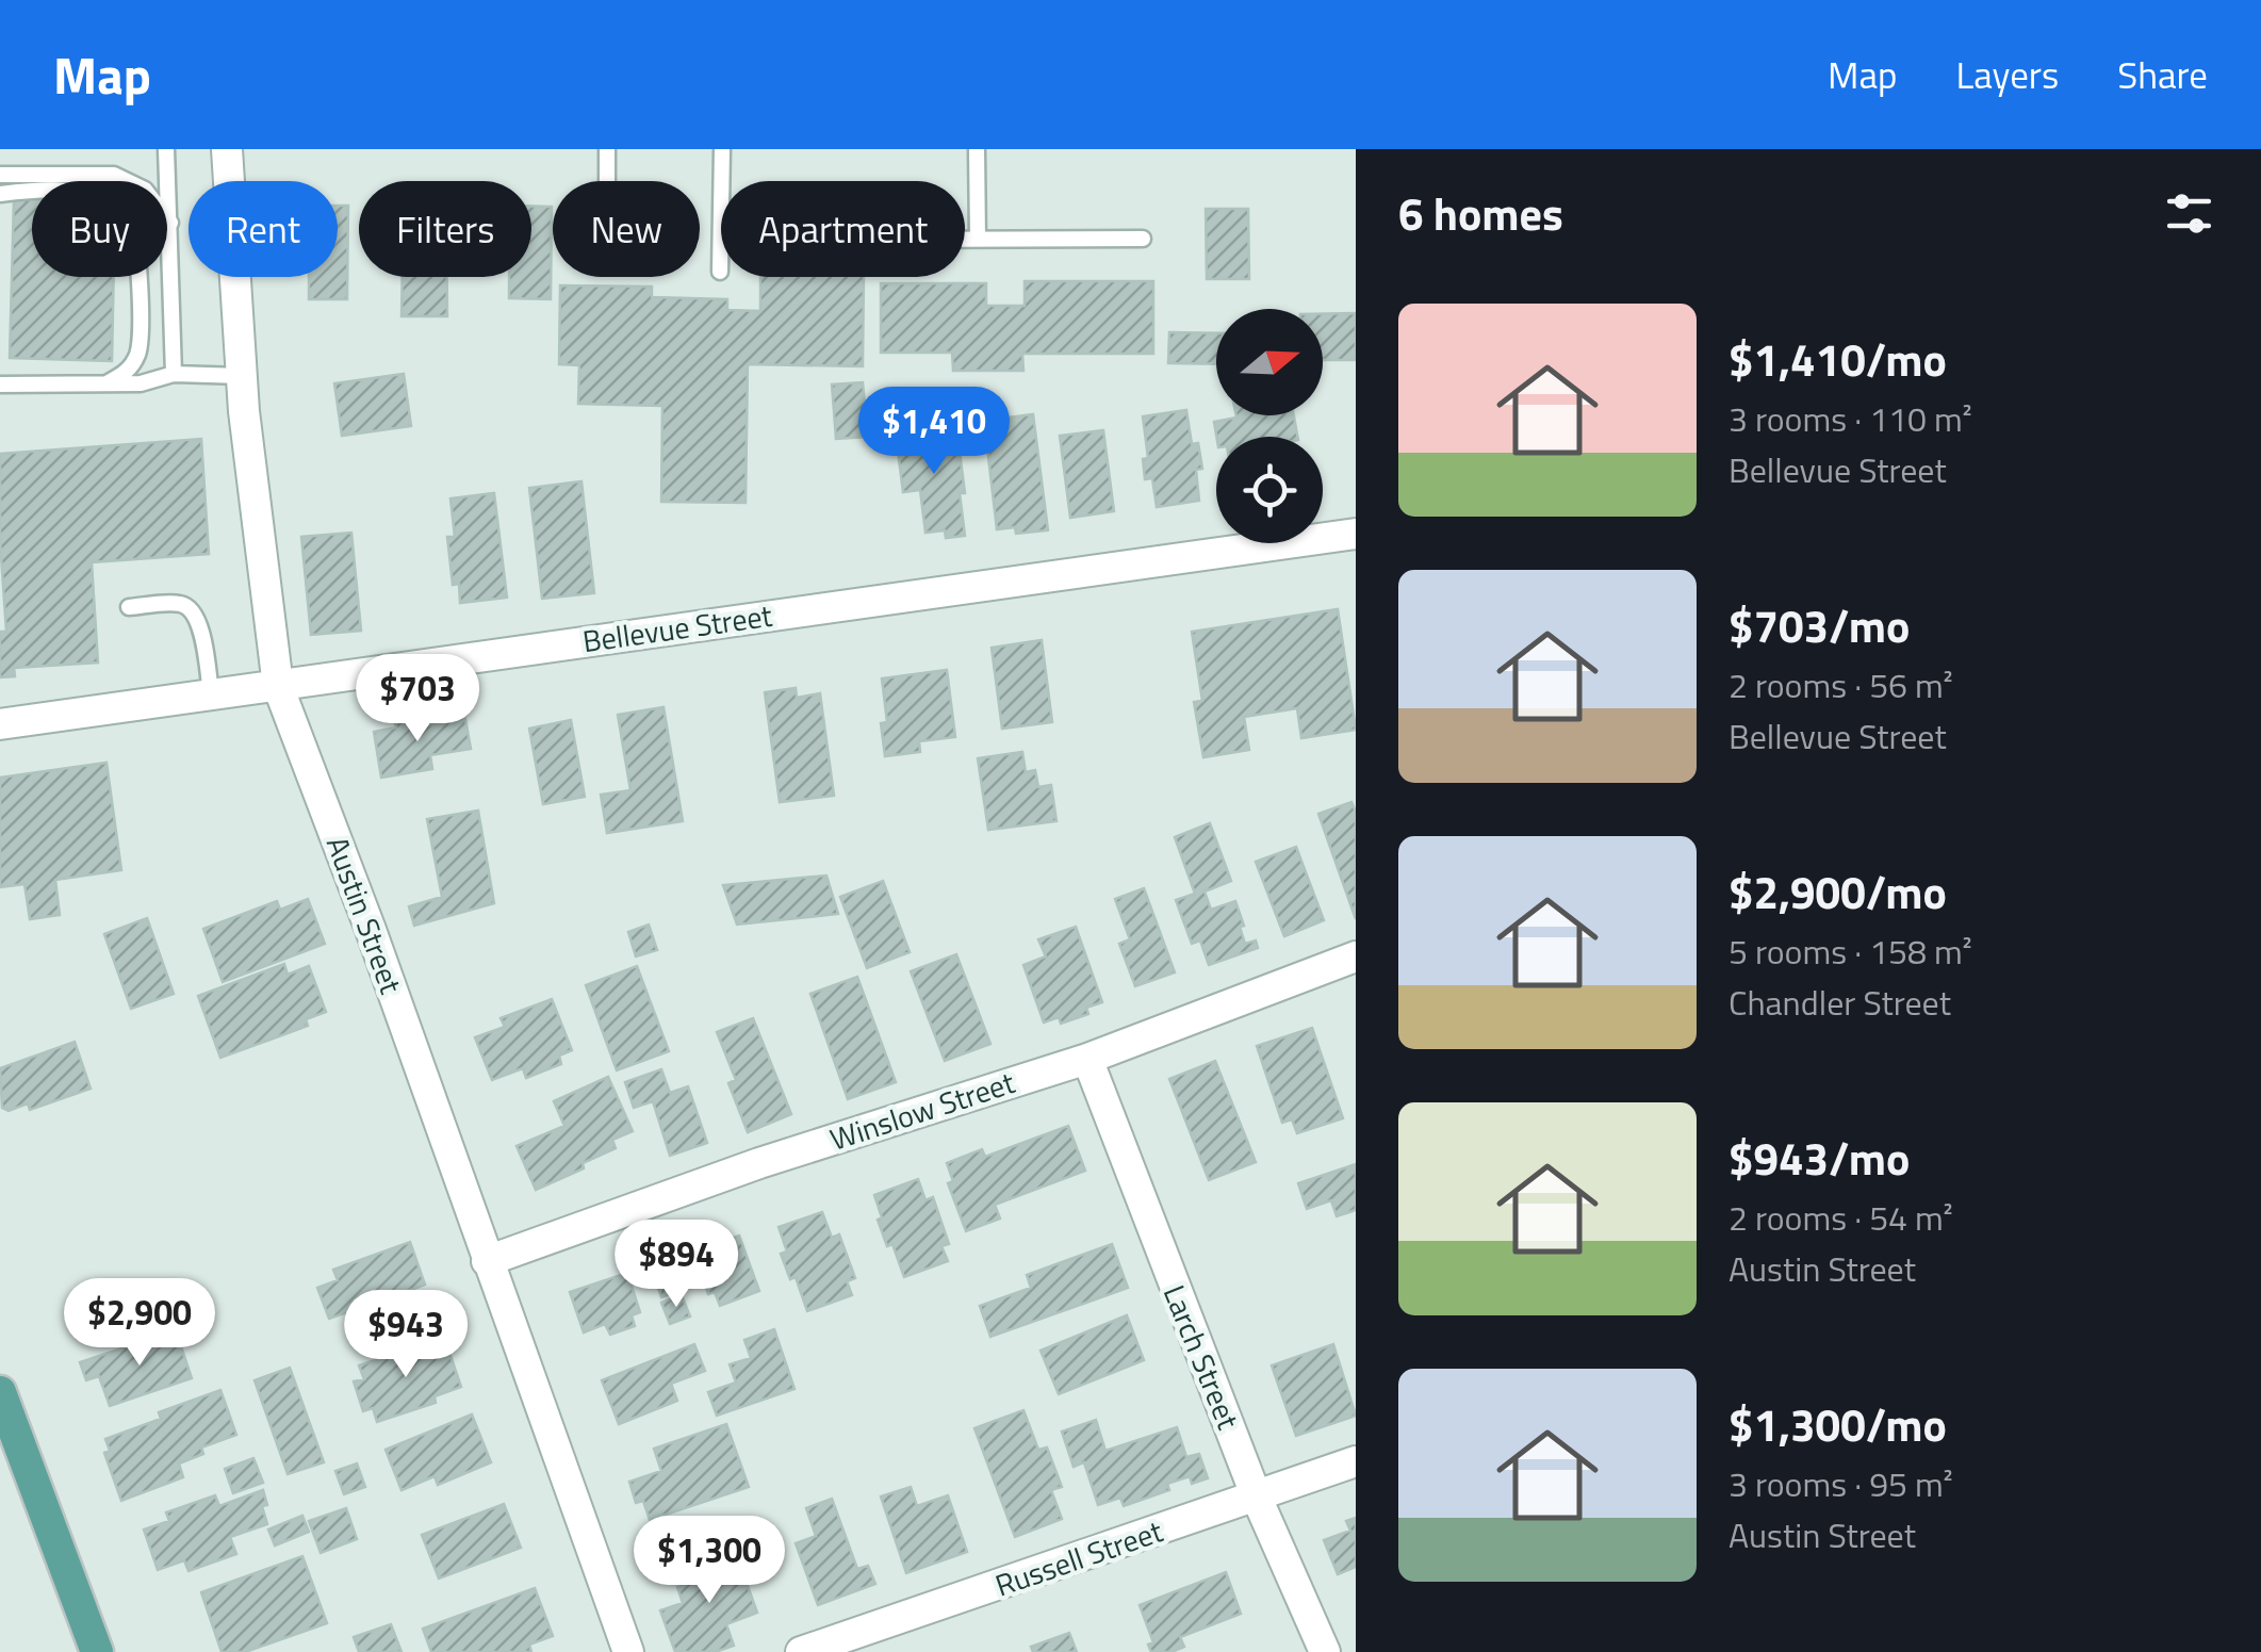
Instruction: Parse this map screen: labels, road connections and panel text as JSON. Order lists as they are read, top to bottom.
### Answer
{
  "streets": {
    "street": [
      "Bellevue Street",
      "Austin Street",
      "Winslow Street",
      "Larch Street",
      "Russell Street"
    ]
  },
  "crossings": [
    ["Bellevue Street", "Austin Street"],
    ["Austin Street", "Winslow Street"],
    ["Winslow Street", "Larch Street"],
    ["Larch Street", "Russell Street"]
  ],
  "north": "right",
  "page": {
    "header": "Map",
    "nav": ["Map", "Layers", "Share"],
    "heading": "6 homes",
    "chip": [
      "Buy",
      "Rent",
      "Filters",
      "New",
      "Apartment"
    ],
    "list": [
      {
        "name": "$1,410/mo",
        "note": "3 rooms · 110 m² · Bellevue Street"
      },
      {
        "name": "$703/mo",
        "note": "2 rooms · 56 m² · Bellevue Street"
      },
      {
        "name": "$2,900/mo",
        "note": "5 rooms · 158 m² · Chandler Street"
      },
      {
        "name": "$943/mo",
        "note": "2 rooms · 54 m² · Austin Street"
      },
      {
        "name": "$1,300/mo",
        "note": "3 rooms · 95 m² · Austin Street"
      }
    ],
    "price": [
      "$1,410",
      "$703",
      "$894",
      "$2,900",
      "$943",
      "$1,300"
    ]
  }
}
